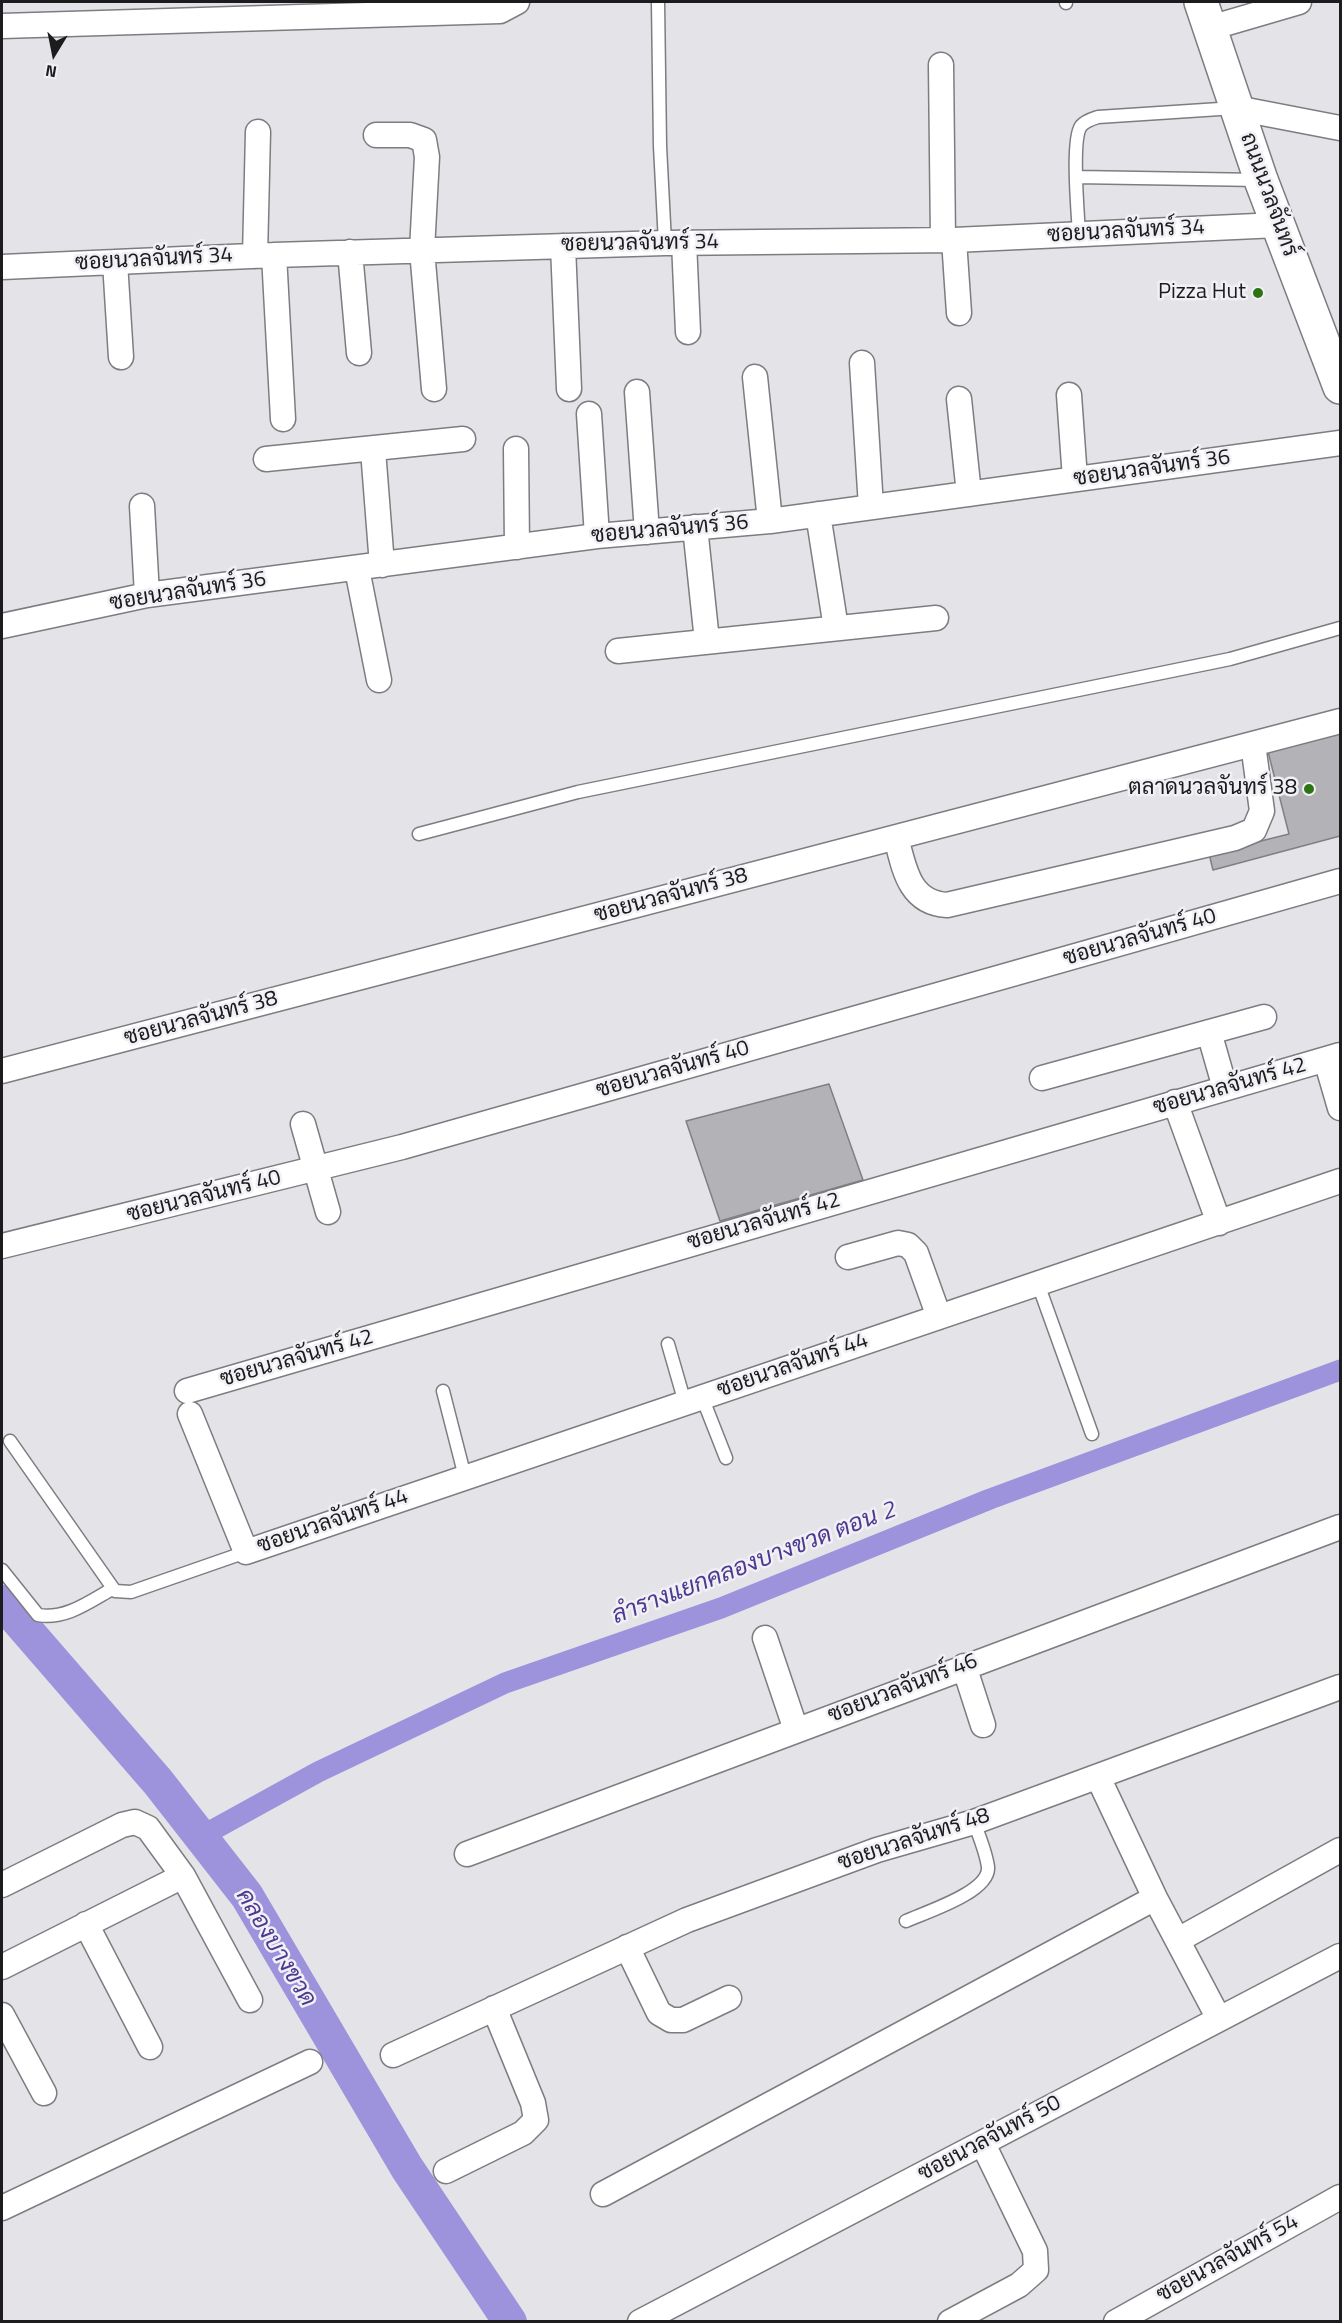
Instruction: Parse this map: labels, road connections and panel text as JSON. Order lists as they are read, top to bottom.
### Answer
{
  "streets": {
    "main road": ["ถนนนวลจันทร์"],
    "street": [
      "ซอยนวลจันทร์ 34",
      "ซอยนวลจันทร์ 36",
      "ซอยนวลจันทร์ 38",
      "ซอยนวลจันทร์ 40",
      "ซอยนวลจันทร์ 42",
      "ซอยนวลจันทร์ 44",
      "ซอยนวลจันทร์ 46",
      "ซอยนวลจันทร์ 48",
      "ซอยนวลจันทร์ 50",
      "ซอยนวลจันทร์ 54"
    ]
  },
  "crossings": [
    ["ถนนนวลจันทร์", "ซอยนวลจันทร์ 34"],
    ["ซอยนวลจันทร์ 42", "ซอยนวลจันทร์ 44"]
  ],
  "water": ["ลำรางแยกคลองบางขวด ตอน 2", "คลองบางขวด"],
  "places": ["Pizza Hut", "ตลาดนวลจันทร์ 38"],
  "north": "bottom"
}
